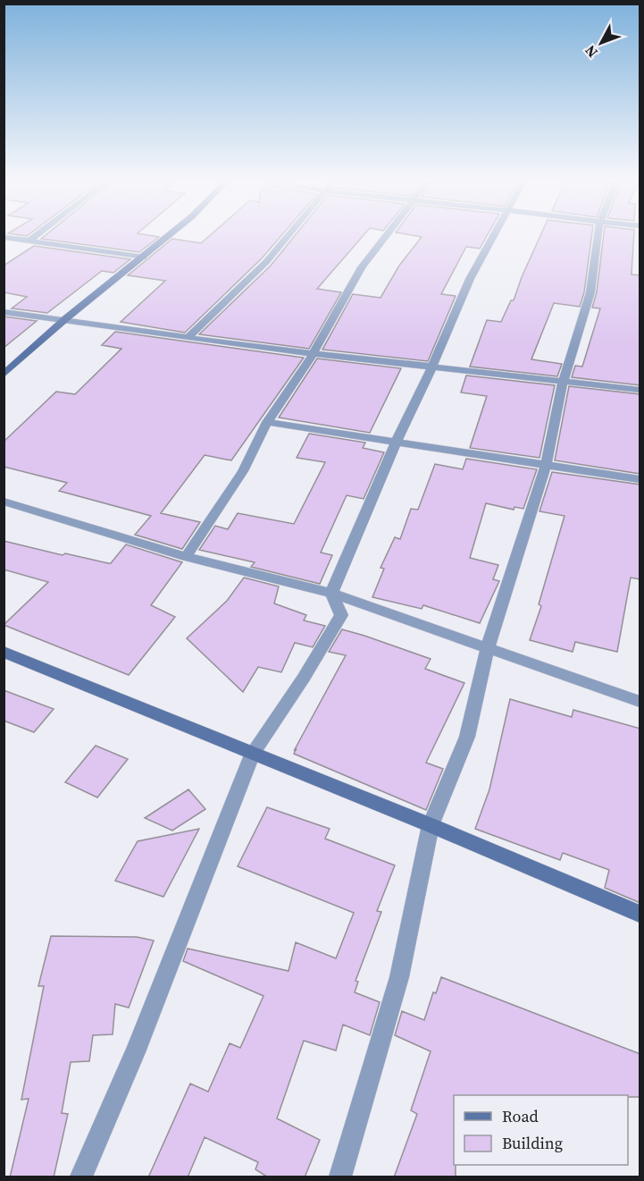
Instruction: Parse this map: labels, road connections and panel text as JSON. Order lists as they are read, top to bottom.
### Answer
{
  "legend": ["Road", "Building"],
  "north": "bottom left"
}
